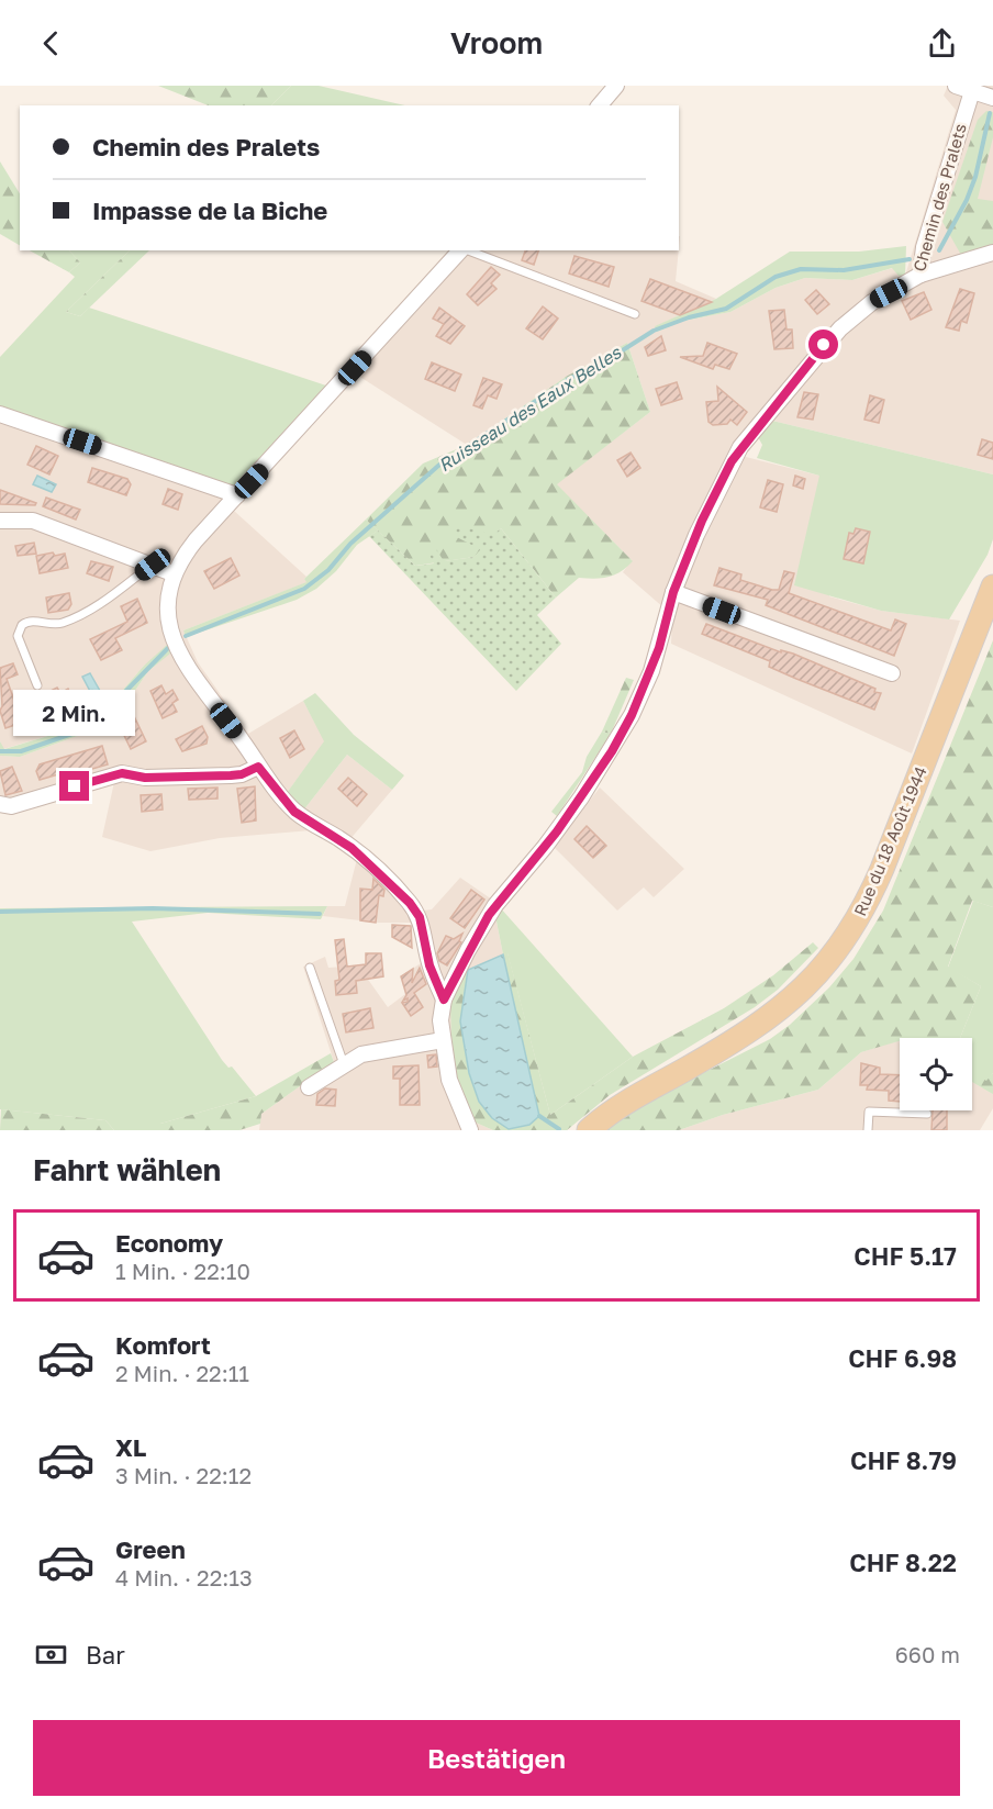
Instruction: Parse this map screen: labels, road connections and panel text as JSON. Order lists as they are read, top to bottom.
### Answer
{
  "streets": {
    "main road": ["Rue du 18 Août 1944"],
    "street": ["Chemin des Pralets"]
  },
  "water": ["Ruisseau des Eaux Belles"],
  "page": {
    "header": "Vroom",
    "banner": ["Chemin des Pralets", "Impasse de la Biche"],
    "bubble": "2 Min.",
    "heading": "Fahrt wählen",
    "list": [
      {
        "name": "Economy",
        "note": "1 Min. · 22:10",
        "value": "CHF 5.17"
      },
      {
        "name": "Komfort",
        "note": "2 Min. · 22:11",
        "value": "CHF 6.98"
      },
      {
        "name": "XL",
        "note": "3 Min. · 22:12",
        "value": "CHF 8.79"
      },
      {
        "name": "Green",
        "note": "4 Min. · 22:13",
        "value": "CHF 8.22"
      }
    ],
    "pay": ["Bar", "660 m"],
    "buttons": "Bestätigen"
  }
}
